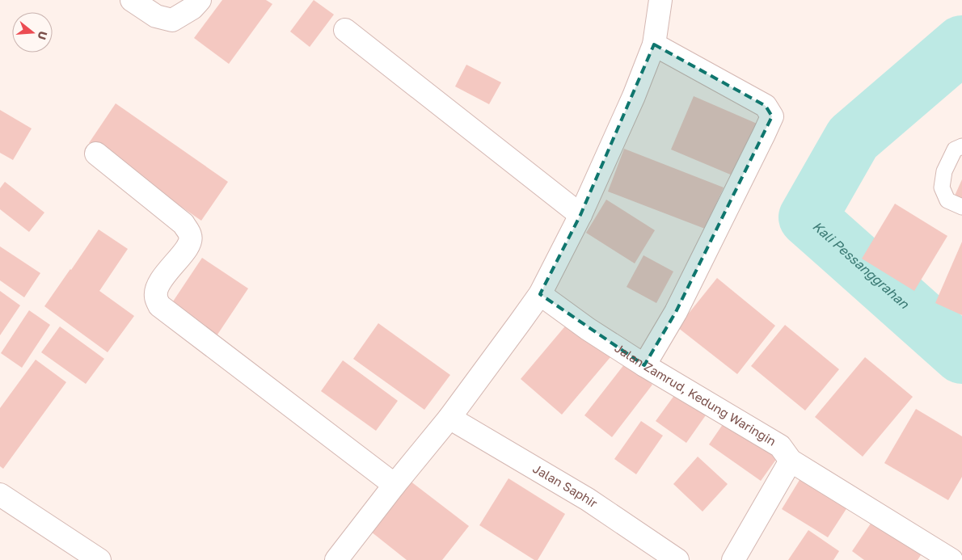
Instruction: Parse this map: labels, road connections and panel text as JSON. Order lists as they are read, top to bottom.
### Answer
{
  "streets": {
    "street": ["Jalan Zamrud, Kedung Waringin", "Jalan Saphir"]
  },
  "water": ["Kali Pessanggrahan"],
  "north": "right"
}
